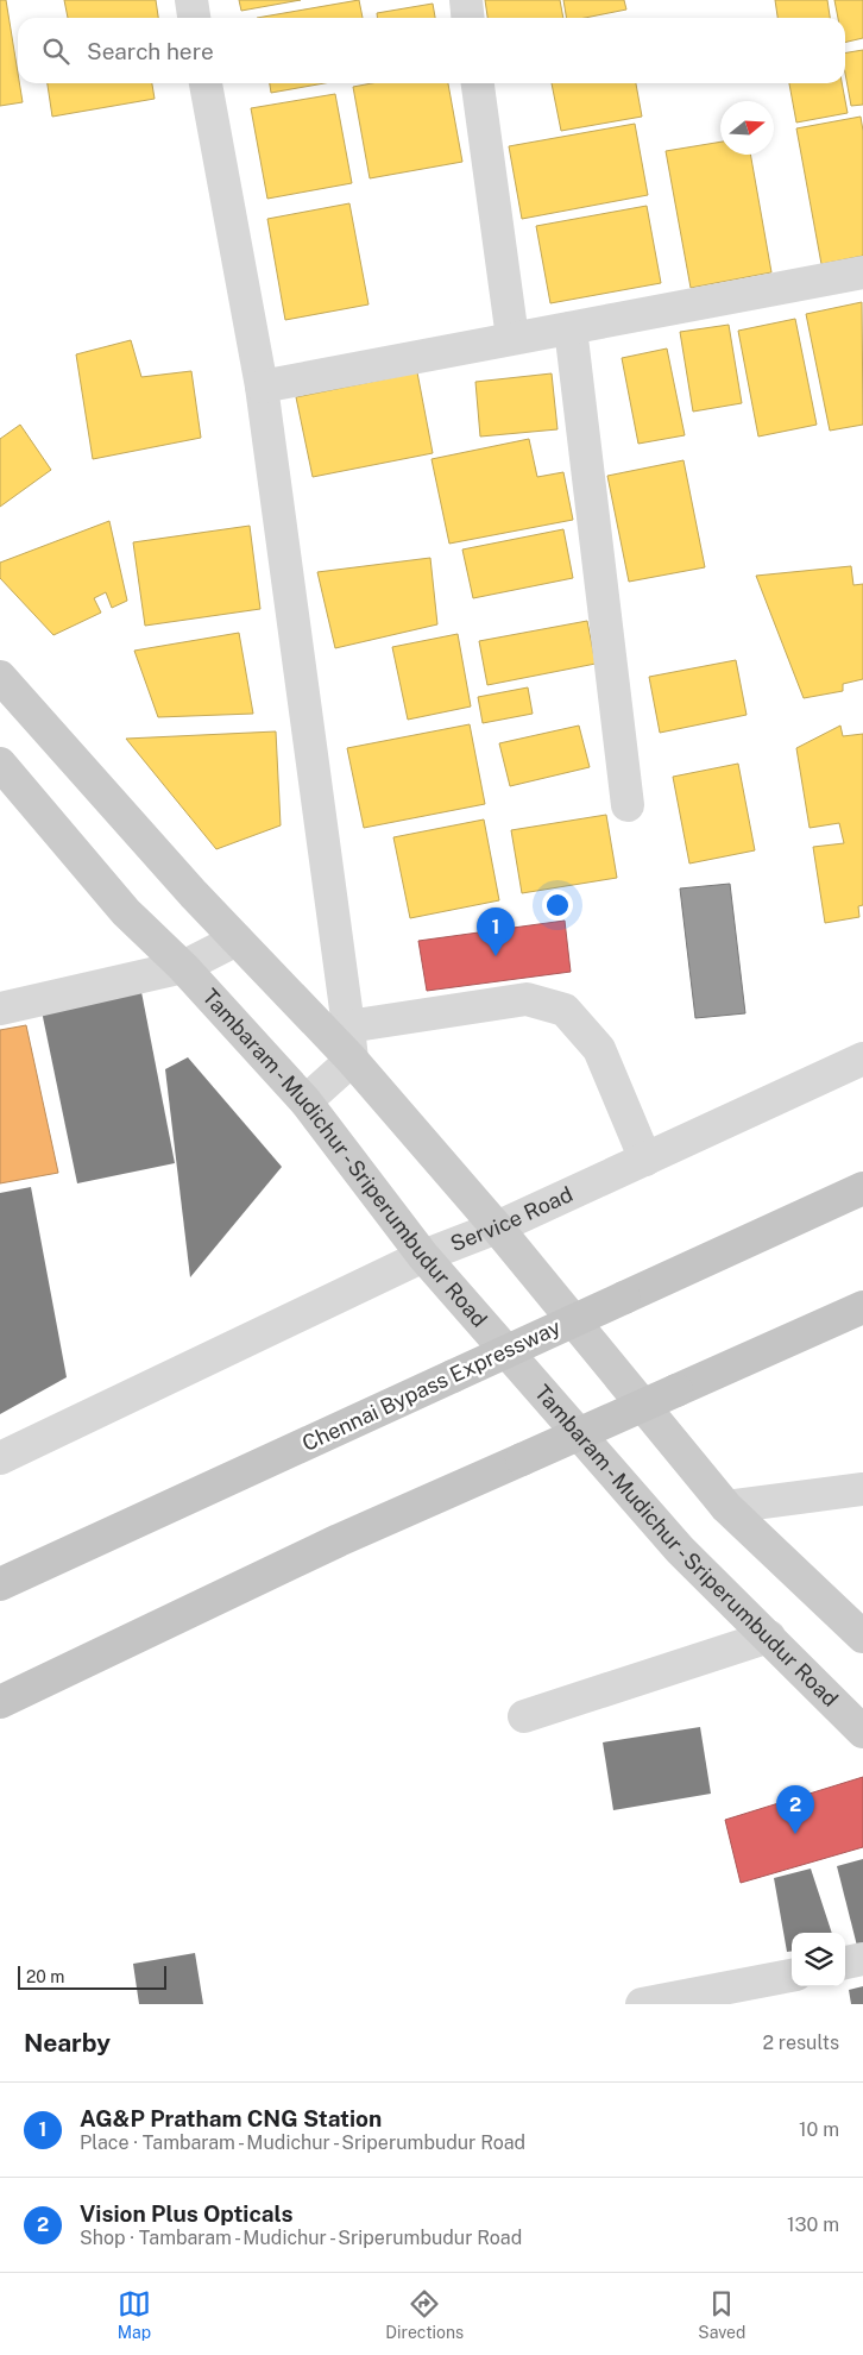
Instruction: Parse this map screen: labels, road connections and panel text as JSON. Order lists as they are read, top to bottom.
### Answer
{
  "streets": {
    "highway": ["Chennai Bypass Expressway"],
    "main road": ["Tambaram - Mudichur - Sriperumbudur Road"],
    "street": ["Service Road"]
  },
  "crossings": [
    ["Tambaram - Mudichur - Sriperumbudur Road", "Service Road"]
  ],
  "scale_bar": "20 m",
  "north": "right",
  "page": {
    "search": "Search here",
    "pins": ["1", "2"],
    "scale": "20 m",
    "heading": ["Nearby", "2 results"],
    "list": [
      {
        "mark": "1",
        "name": "AG&P Pratham CNG Station",
        "note": "Place · Tambaram - Mudichur - Sriperumbudur Road",
        "value": "10 m"
      },
      {
        "mark": "2",
        "name": "Vision Plus Opticals",
        "note": "Shop · Tambaram - Mudichur - Sriperumbudur Road",
        "value": "130 m"
      }
    ],
    "nav": ["Map", "Directions", "Saved"]
  }
}
